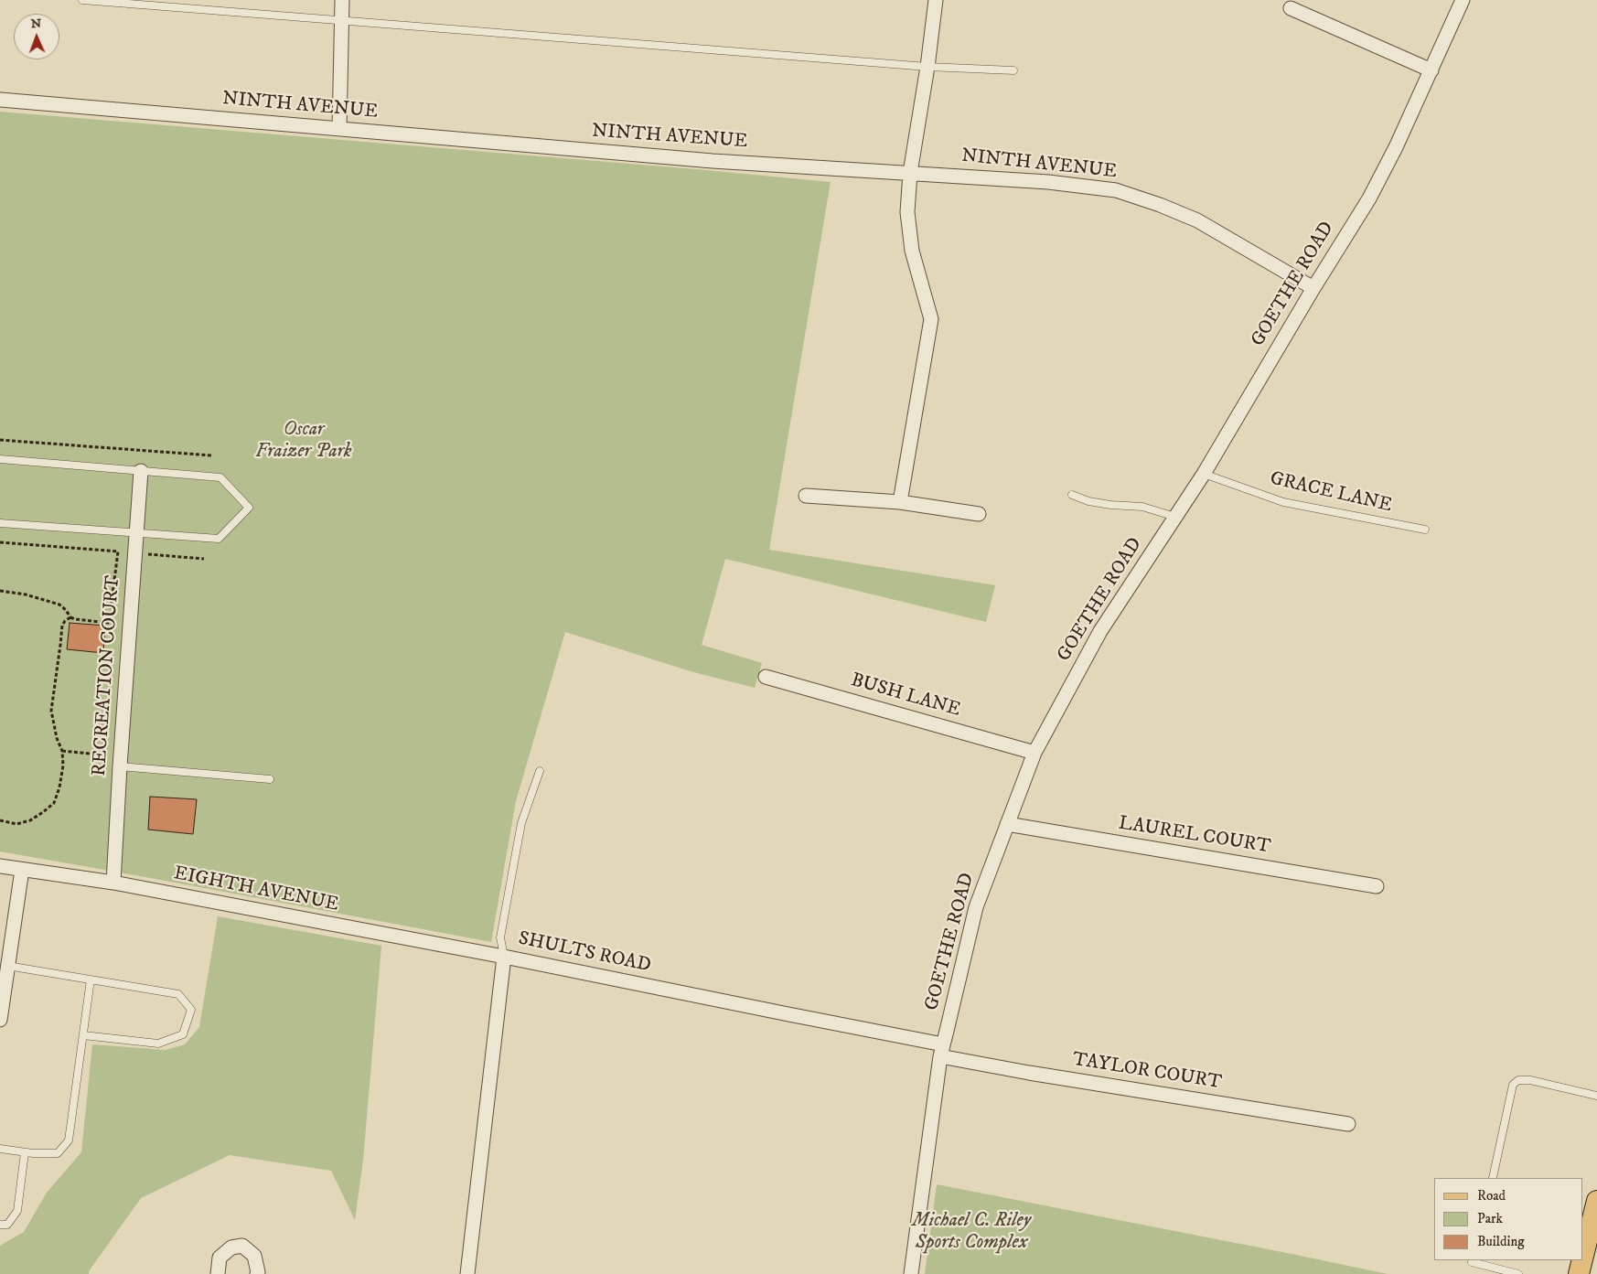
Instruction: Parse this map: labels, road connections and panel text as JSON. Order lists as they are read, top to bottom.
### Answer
{
  "streets": {
    "street": [
      "NINTH AVENUE",
      "GOETHE ROAD",
      "RECREATION COURT",
      "BUSH LANE",
      "LAUREL COURT",
      "EIGHTH AVENUE",
      "SHULTS ROAD",
      "TAYLOR COURT"
    ],
    "lane": ["GRACE LANE"]
  },
  "crossings": [
    ["NINTH AVENUE", "GOETHE ROAD"],
    ["GOETHE ROAD", "GRACE LANE"],
    ["GOETHE ROAD", "BUSH LANE"],
    ["GOETHE ROAD", "LAUREL COURT"],
    ["GOETHE ROAD", "SHULTS ROAD"],
    ["GOETHE ROAD", "TAYLOR COURT"],
    ["RECREATION COURT", "EIGHTH AVENUE"],
    ["EIGHTH AVENUE", "SHULTS ROAD"],
    ["SHULTS ROAD", "TAYLOR COURT"]
  ],
  "parks": ["Oscar Fraizer Park", "Michael C. Riley Sports Complex"],
  "legend": ["Road", "Park", "Building"],
  "north": "top"
}
